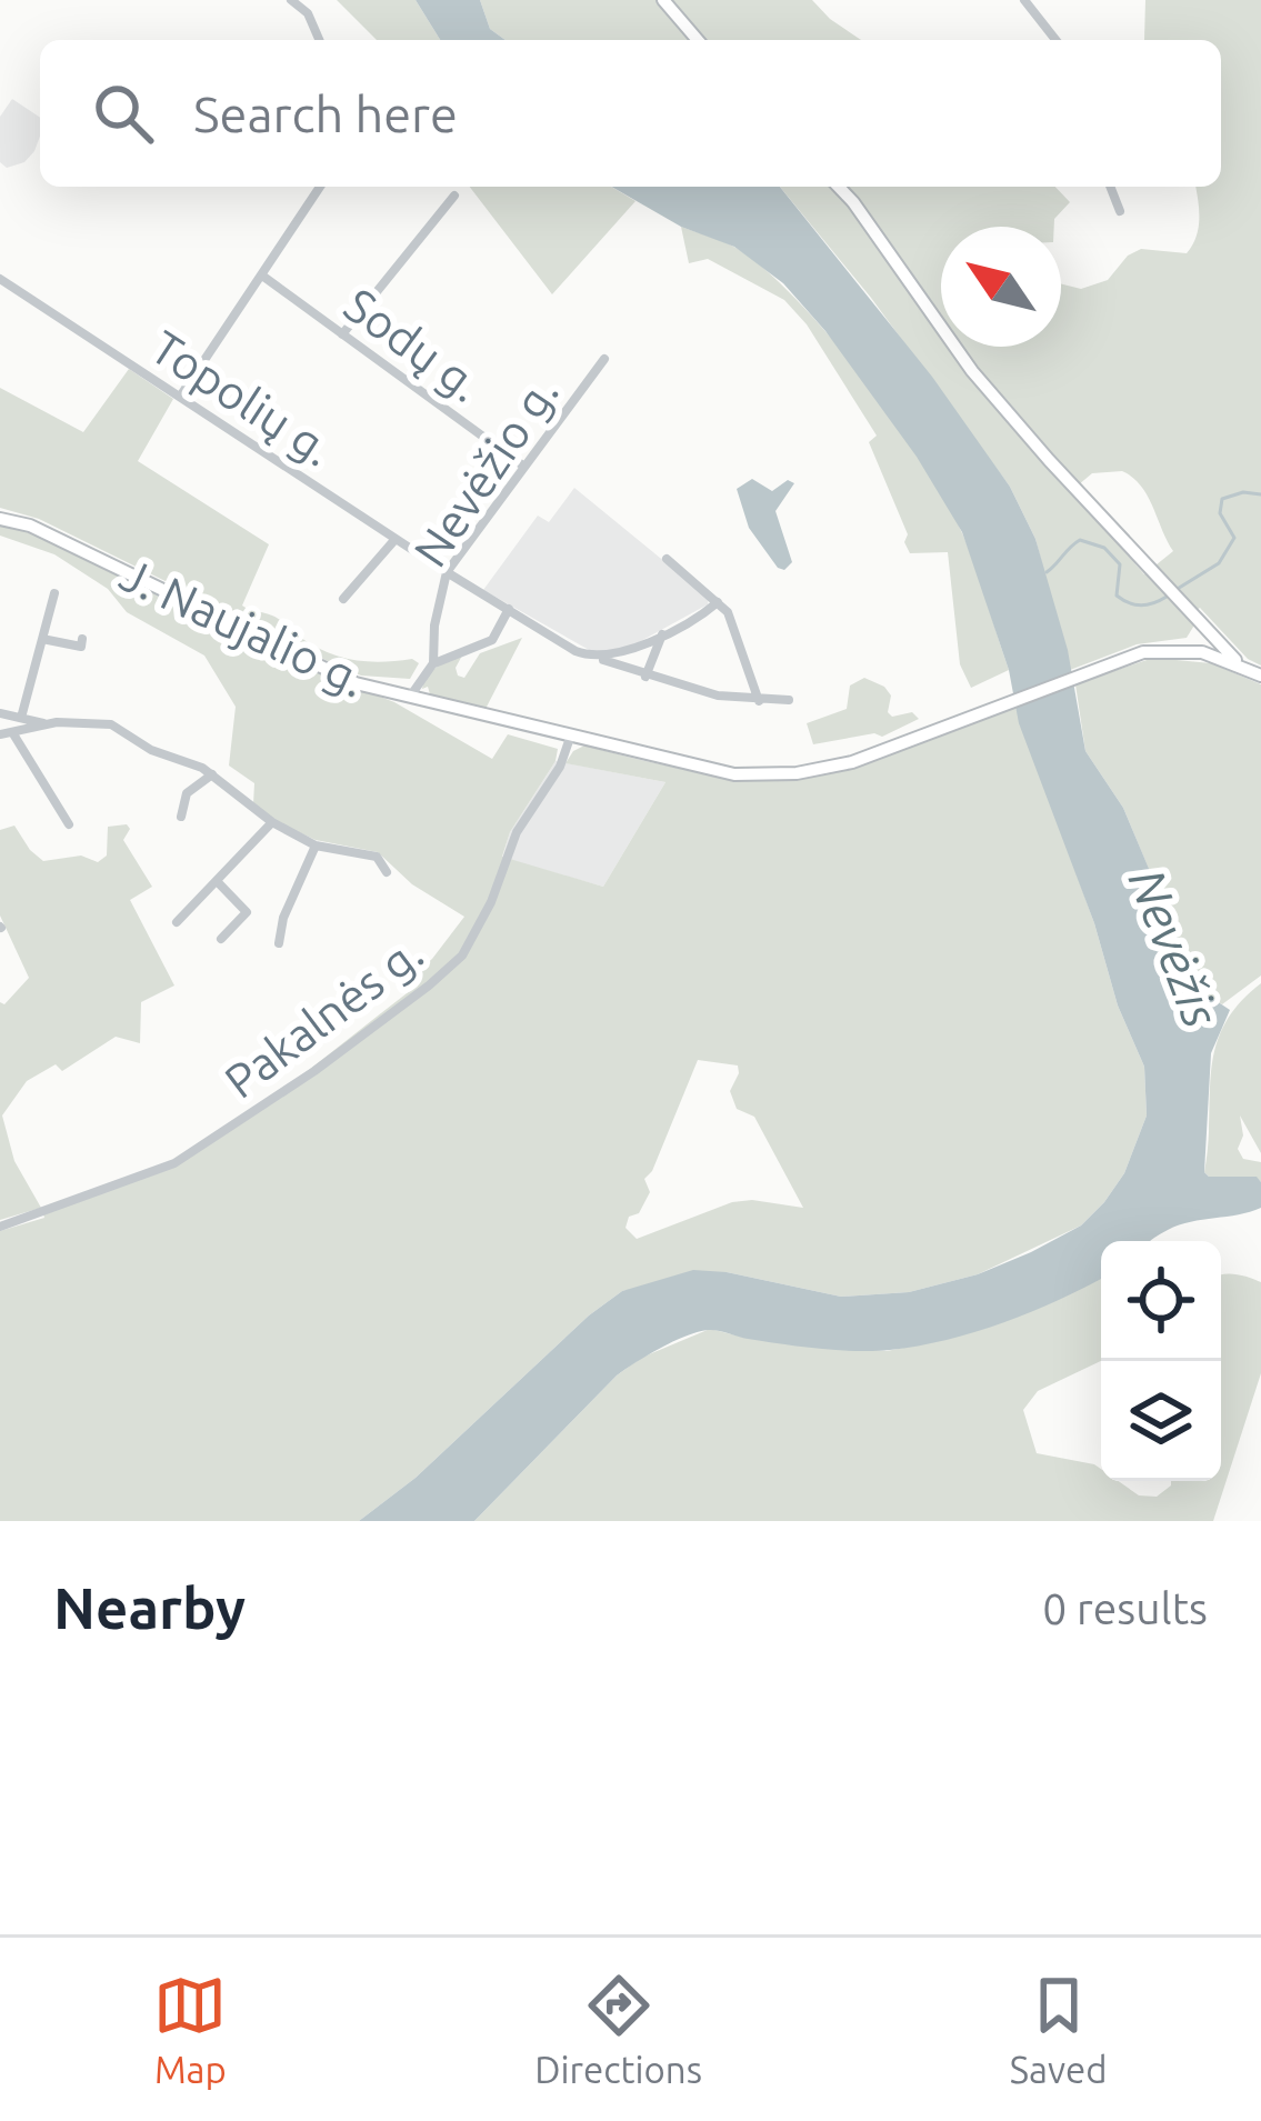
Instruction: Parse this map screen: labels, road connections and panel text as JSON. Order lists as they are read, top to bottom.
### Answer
{
  "streets": {
    "main road": ["J. Naujalio g."],
    "street": [
      "Sodų g.",
      "Topolių g.",
      "Nevėžio g.",
      "Pakalnės g."
    ]
  },
  "crossings": [
    ["Sodų g.", "Nevėžio g."],
    ["Topolių g.", "Nevėžio g."],
    ["Nevėžio g.", "J. Naujalio g."],
    ["J. Naujalio g.", "Pakalnės g."]
  ],
  "water": ["Nevėžis"],
  "north": "top left",
  "page": {
    "search": "Search here",
    "heading": ["Nearby", "0 results"],
    "nav": ["Map", "Directions", "Saved"]
  }
}
